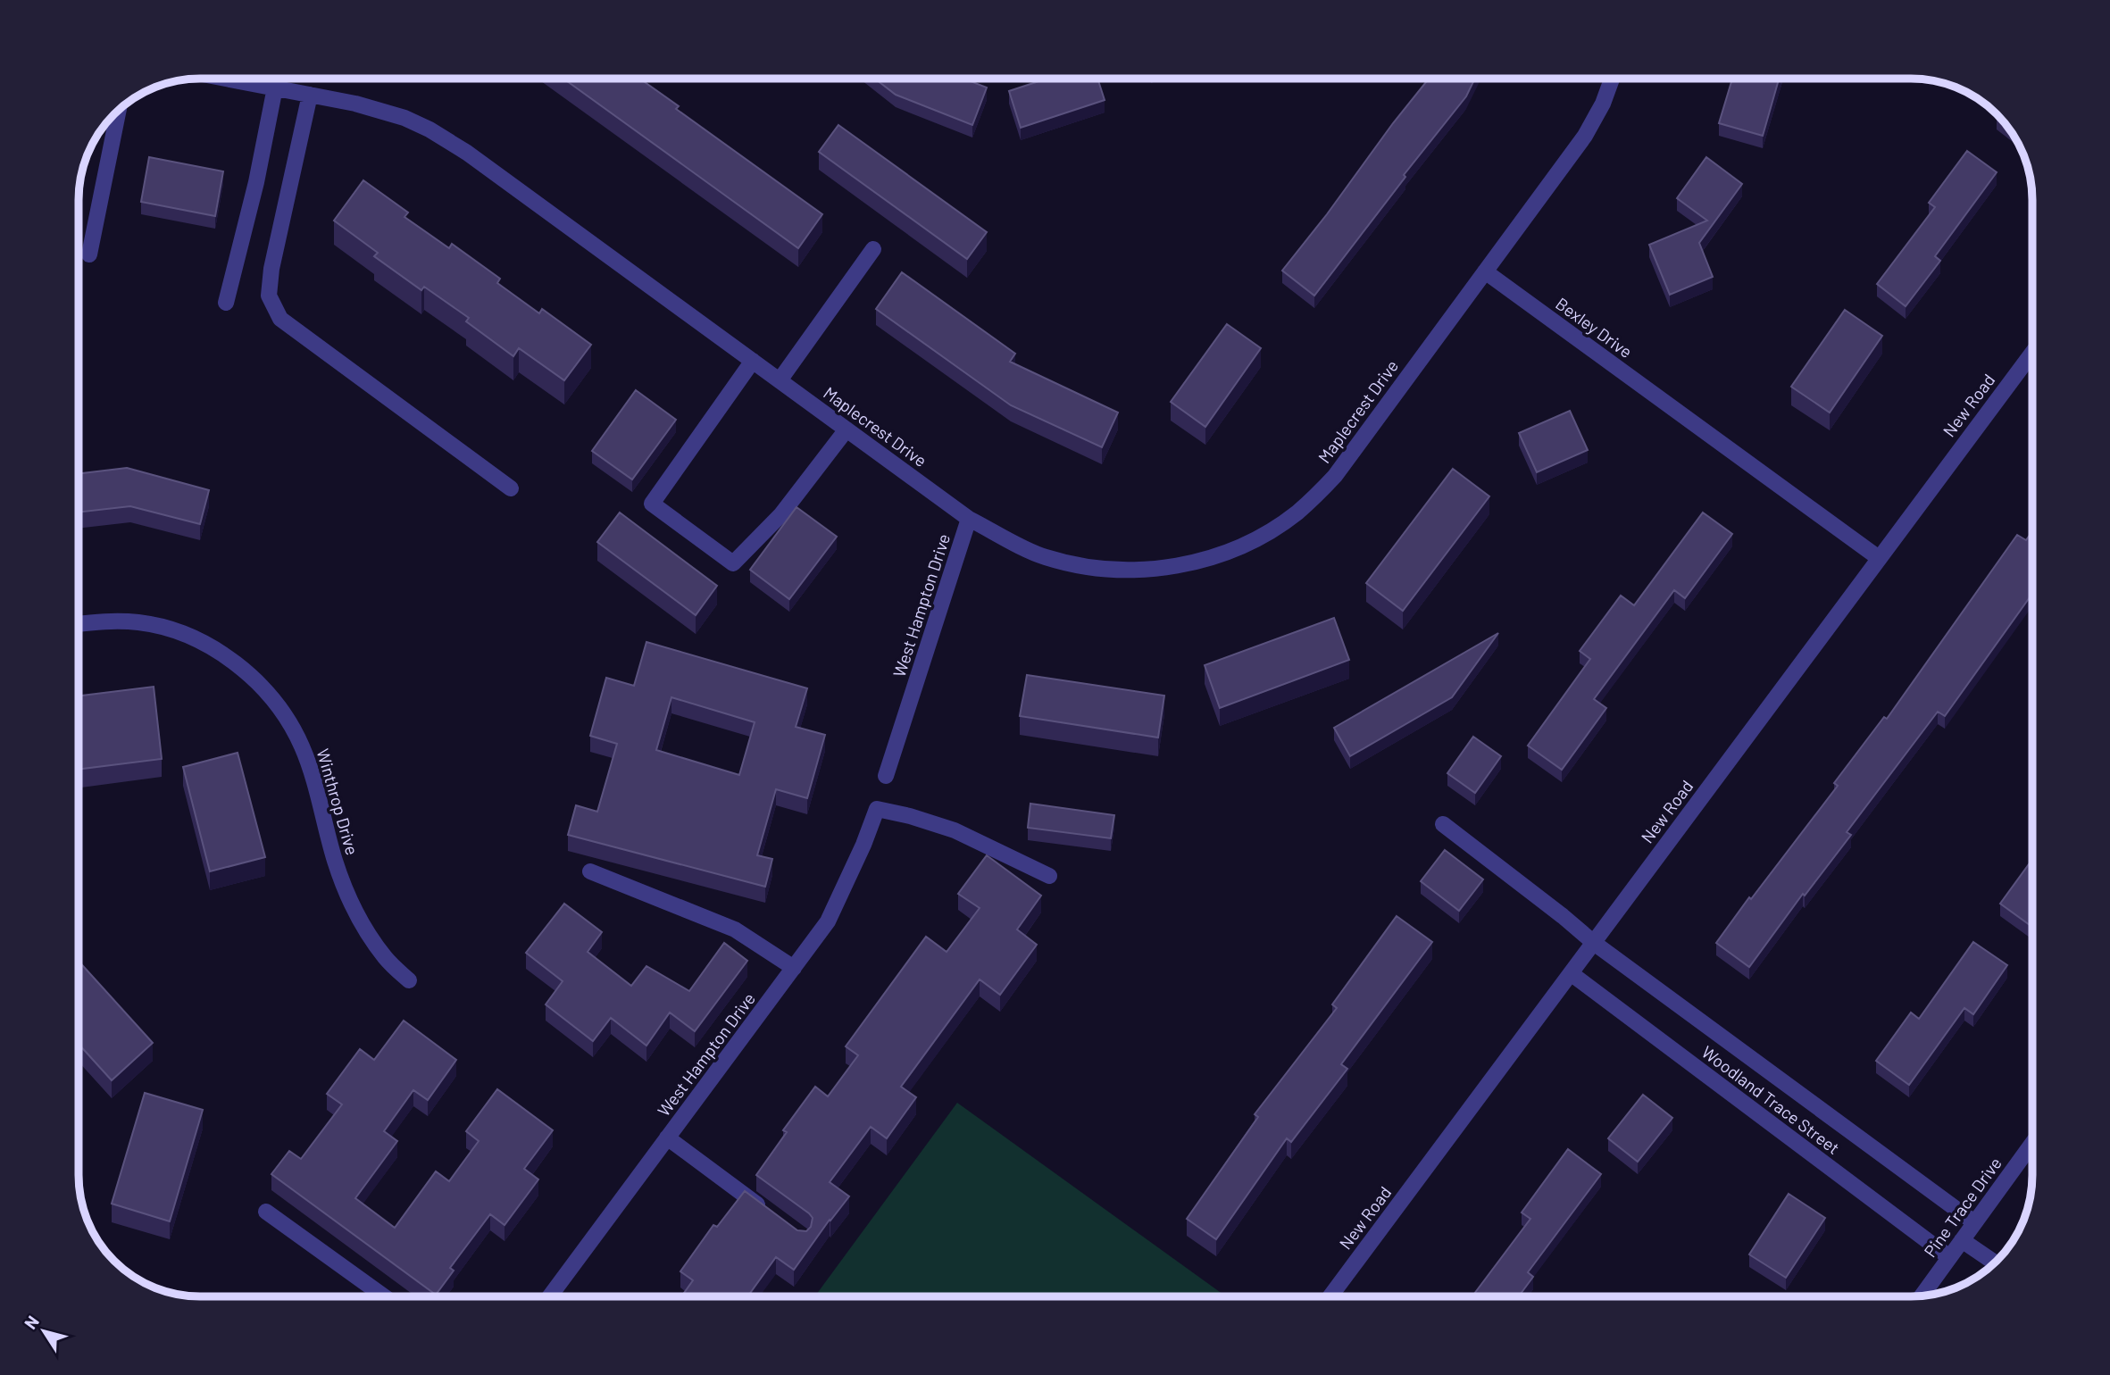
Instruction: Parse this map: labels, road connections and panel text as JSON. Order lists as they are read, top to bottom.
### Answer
{
  "streets": {
    "street": [
      "Bexley Drive",
      "New Road",
      "Maplecrest Drive",
      "West Hampton Drive",
      "Winthrop Drive",
      "Woodland Trace Street",
      "Pine Trace Drive"
    ]
  },
  "crossings": [
    ["Bexley Drive", "New Road"],
    ["Bexley Drive", "Maplecrest Drive"],
    ["New Road", "Woodland Trace Street"],
    ["Maplecrest Drive", "West Hampton Drive"],
    ["Woodland Trace Street", "Pine Trace Drive"]
  ],
  "north": "top left"
}
